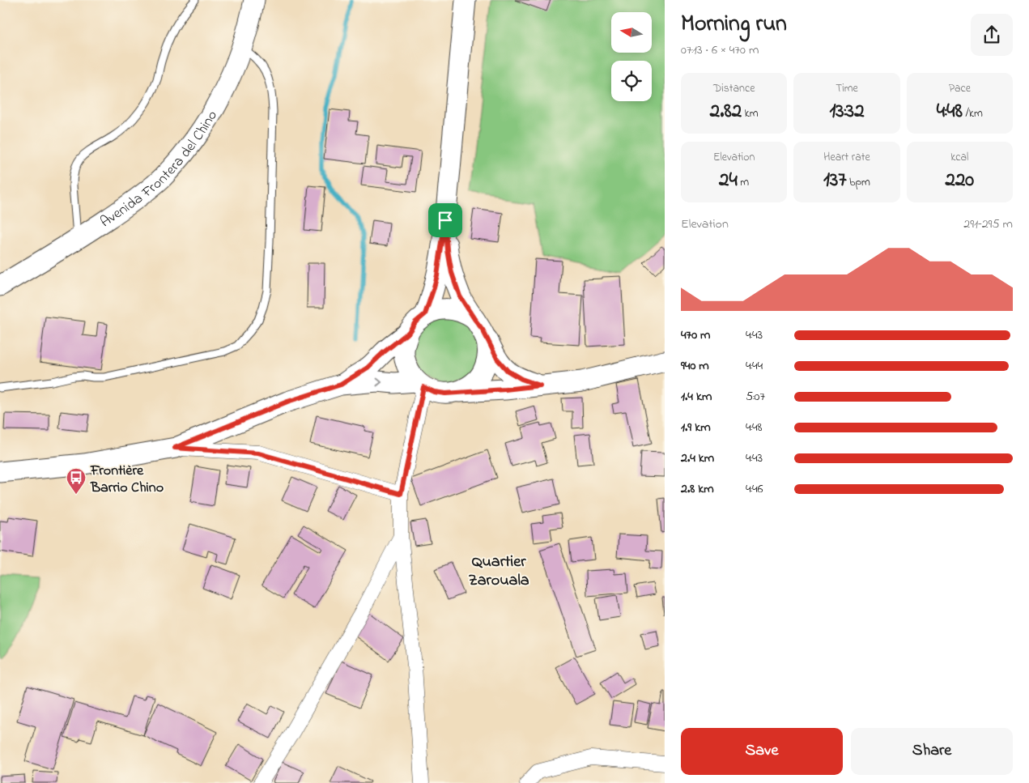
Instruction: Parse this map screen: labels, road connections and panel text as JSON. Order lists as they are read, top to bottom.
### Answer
{
  "streets": {
    "street": ["Avenida Frontera del Chino"]
  },
  "districts": ["Quartier Zarouala"],
  "places": {
    "bus stop": ["Frontière Barrio Chino"]
  },
  "north": "left",
  "page": {
    "heading": ["Morning run", "07:13 · 6 × 470 m"],
    "stats": [
      ["Distance", "2.82 km"],
      ["Time", "13:32"],
      ["Pace", "4:48 /km"],
      ["Elevation", "24 m"],
      ["Heart rate", "137 bpm"],
      ["kcal", "220"]
    ],
    "chart": ["Elevation", "291–295 m"],
    "list": [
      {
        "name": "470 m",
        "note": "4:43"
      },
      {
        "name": "940 m",
        "note": "4:44"
      },
      {
        "name": "1.4 km",
        "note": "5:07"
      },
      {
        "name": "1.9 km",
        "note": "4:48"
      },
      {
        "name": "2.4 km",
        "note": "4:43"
      },
      {
        "name": "2.8 km",
        "note": "4:46"
      }
    ],
    "buttons": ["Save", "Share"]
  }
}
